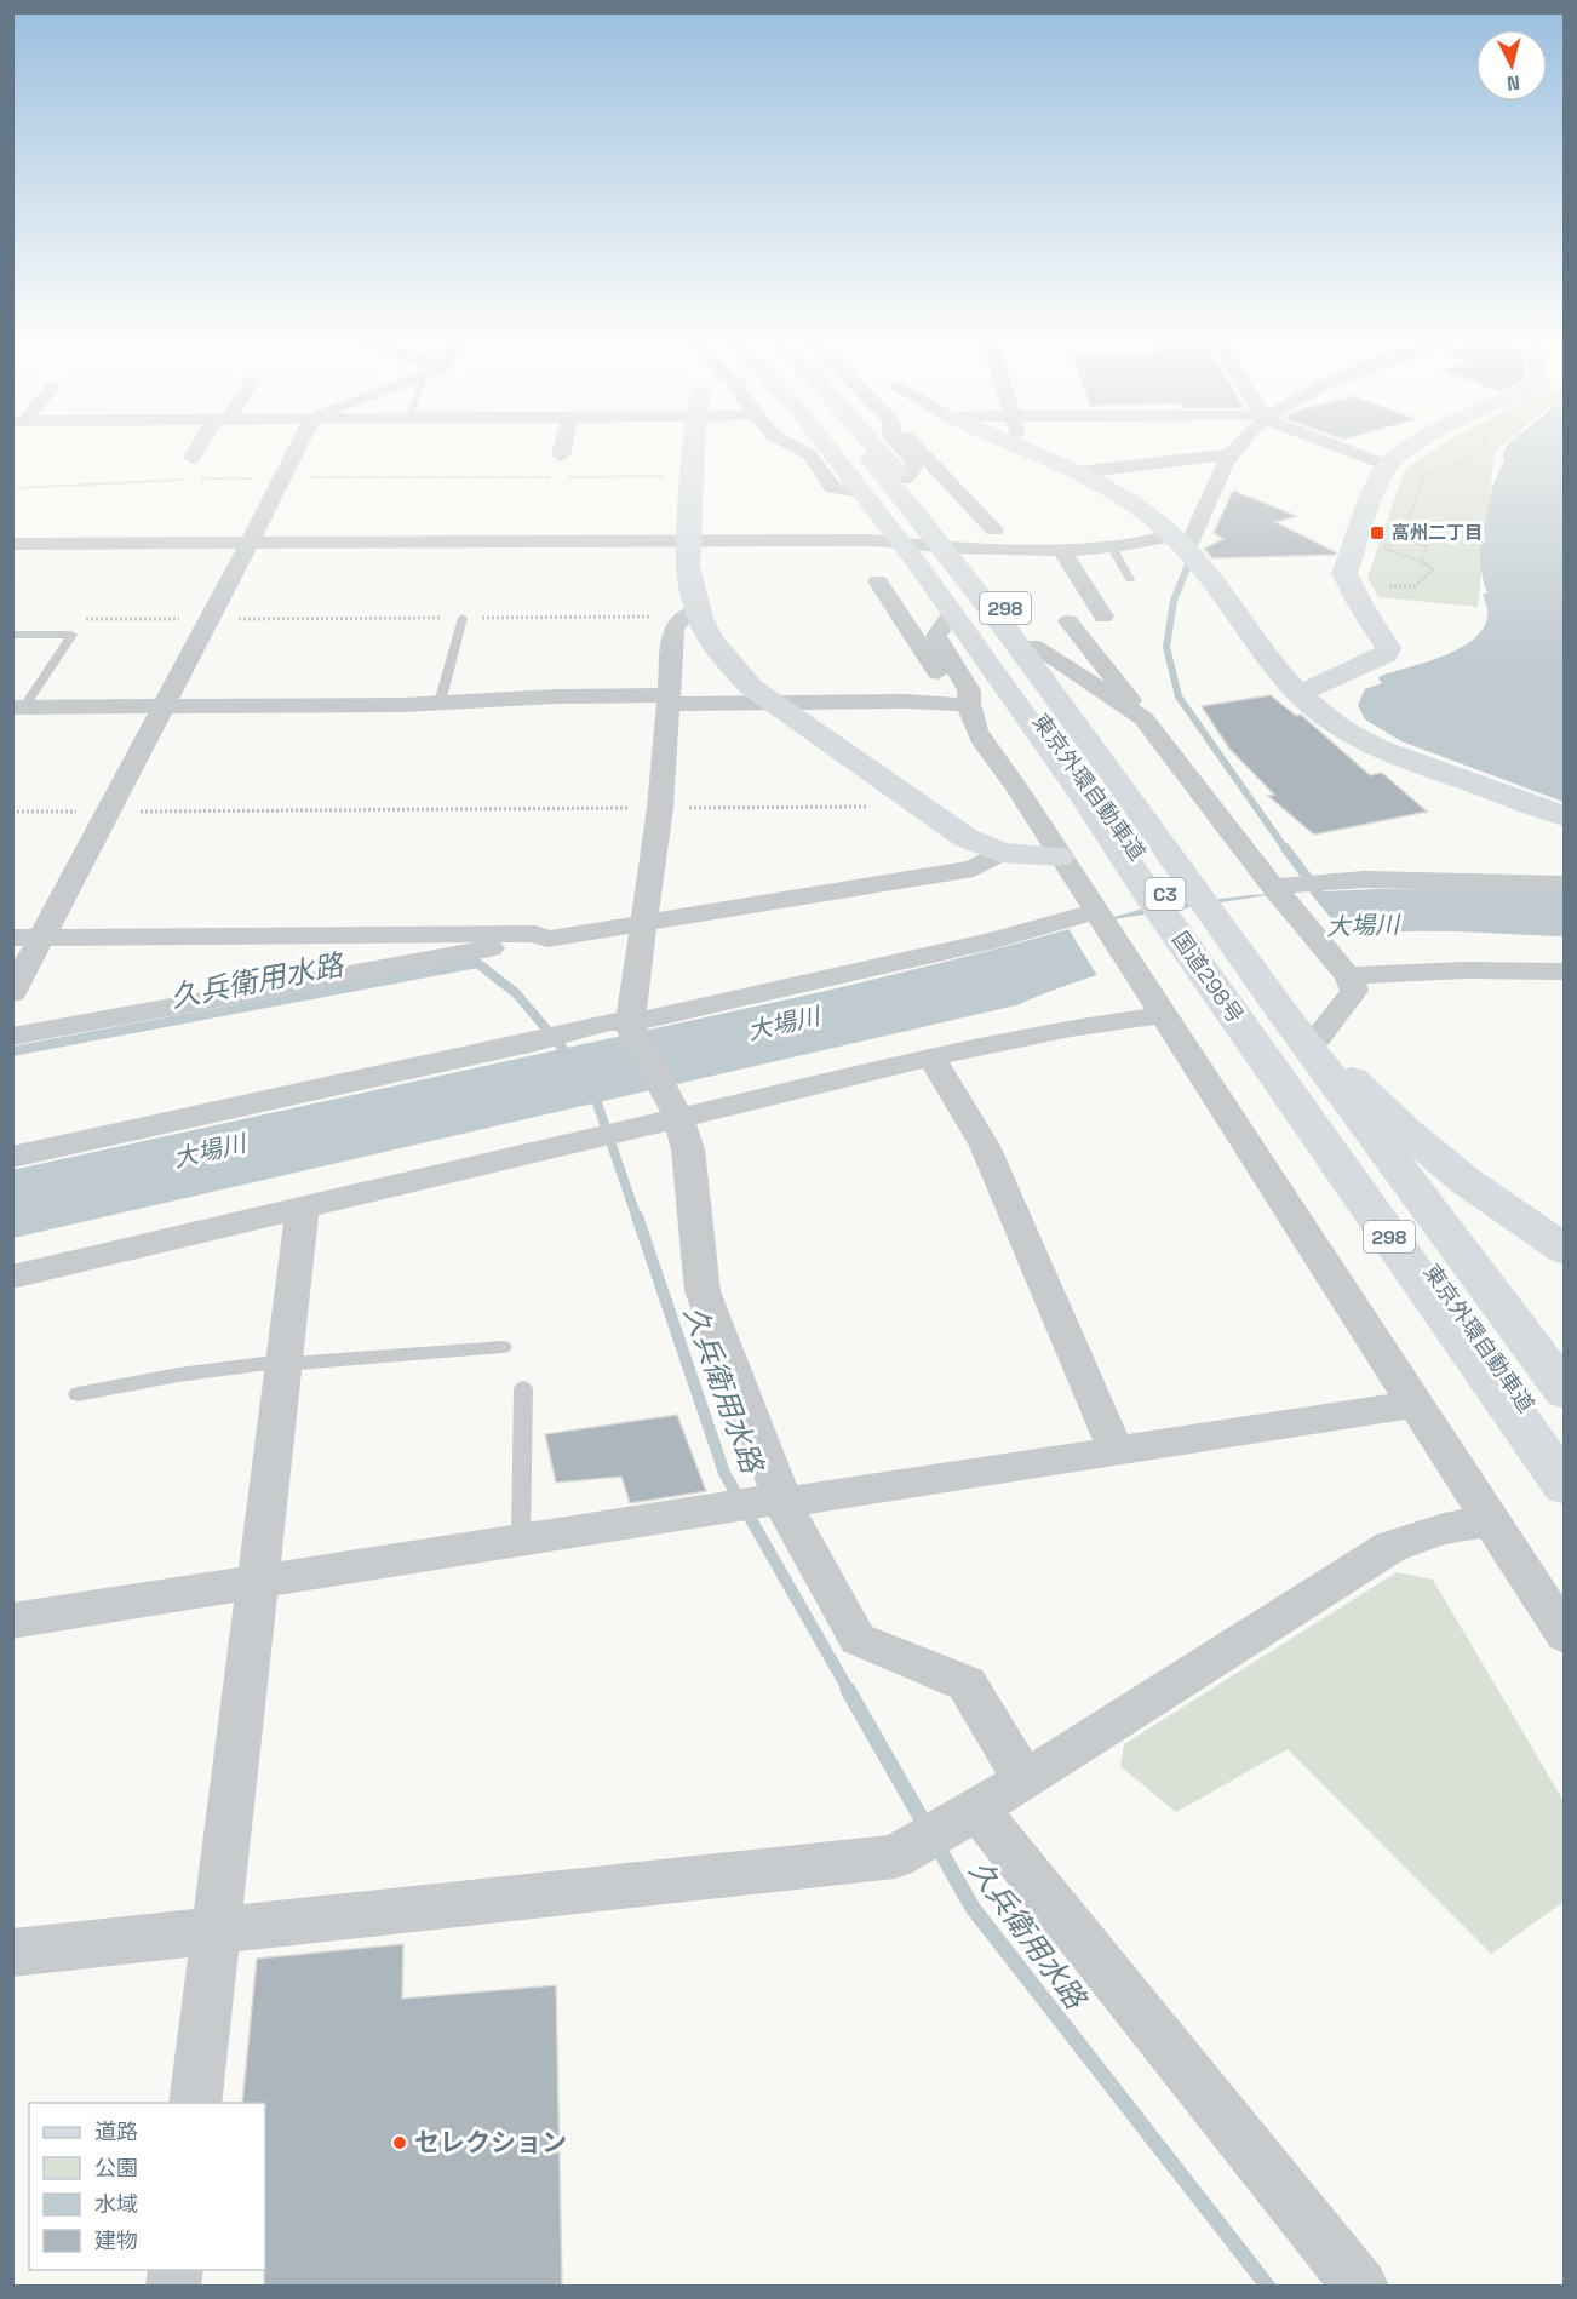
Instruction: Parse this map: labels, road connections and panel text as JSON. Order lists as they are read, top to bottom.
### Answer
{
  "streets": {
    "main road": [
      "298",
      "東京外環自動車道",
      "C3",
      "国道298号"
    ]
  },
  "water": ["大場川", "久兵衛用水路"],
  "places": {
    "transit": ["高州二丁目"],
    "other": ["セレクション"]
  },
  "legend": [
    "道路",
    "公園",
    "水域",
    "建物"
  ],
  "north": "bottom"
}
